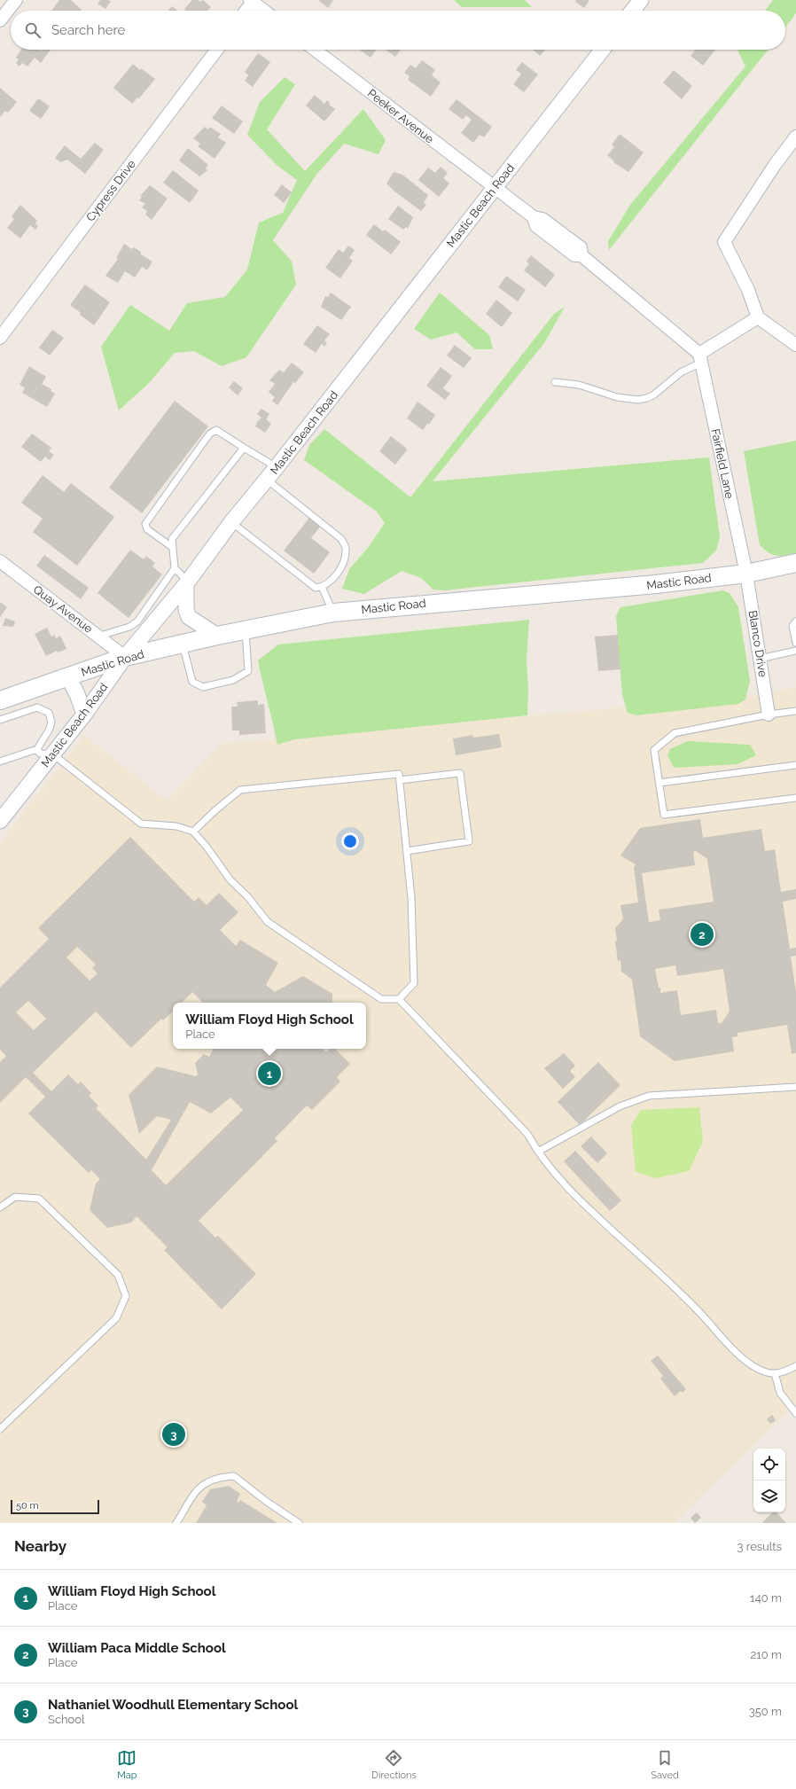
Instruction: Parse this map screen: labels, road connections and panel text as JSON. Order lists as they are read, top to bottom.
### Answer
{
  "streets": {
    "main road": ["Mastic Road"],
    "street": [
      "Peeker Avenue",
      "Cypress Drive",
      "Mastic Beach Road",
      "Fairfield Lane",
      "Quay Avenue",
      "Blanco Drive"
    ]
  },
  "crossings": [
    ["Peeker Avenue", "Mastic Beach Road"],
    ["Mastic Beach Road", "Mastic Road"],
    ["Mastic Beach Road", "Quay Avenue"],
    ["Fairfield Lane", "Mastic Road"],
    ["Fairfield Lane", "Blanco Drive"],
    ["Mastic Road", "Quay Avenue"],
    ["Mastic Road", "Blanco Drive"]
  ],
  "scale_bar": "50 m",
  "page": {
    "search": "Search here",
    "pins": ["2", "1", "3"],
    "popup": ["William Floyd High School", "Place"],
    "scale": "50 m",
    "heading": ["Nearby", "3 results"],
    "list": [
      {
        "mark": "1",
        "name": "William Floyd High School",
        "note": "Place",
        "value": "140 m"
      },
      {
        "mark": "2",
        "name": "William Paca Middle School",
        "note": "Place",
        "value": "210 m"
      },
      {
        "mark": "3",
        "name": "Nathaniel Woodhull Elementary School",
        "note": "School",
        "value": "350 m"
      }
    ],
    "nav": ["Map", "Directions", "Saved"]
  }
}
